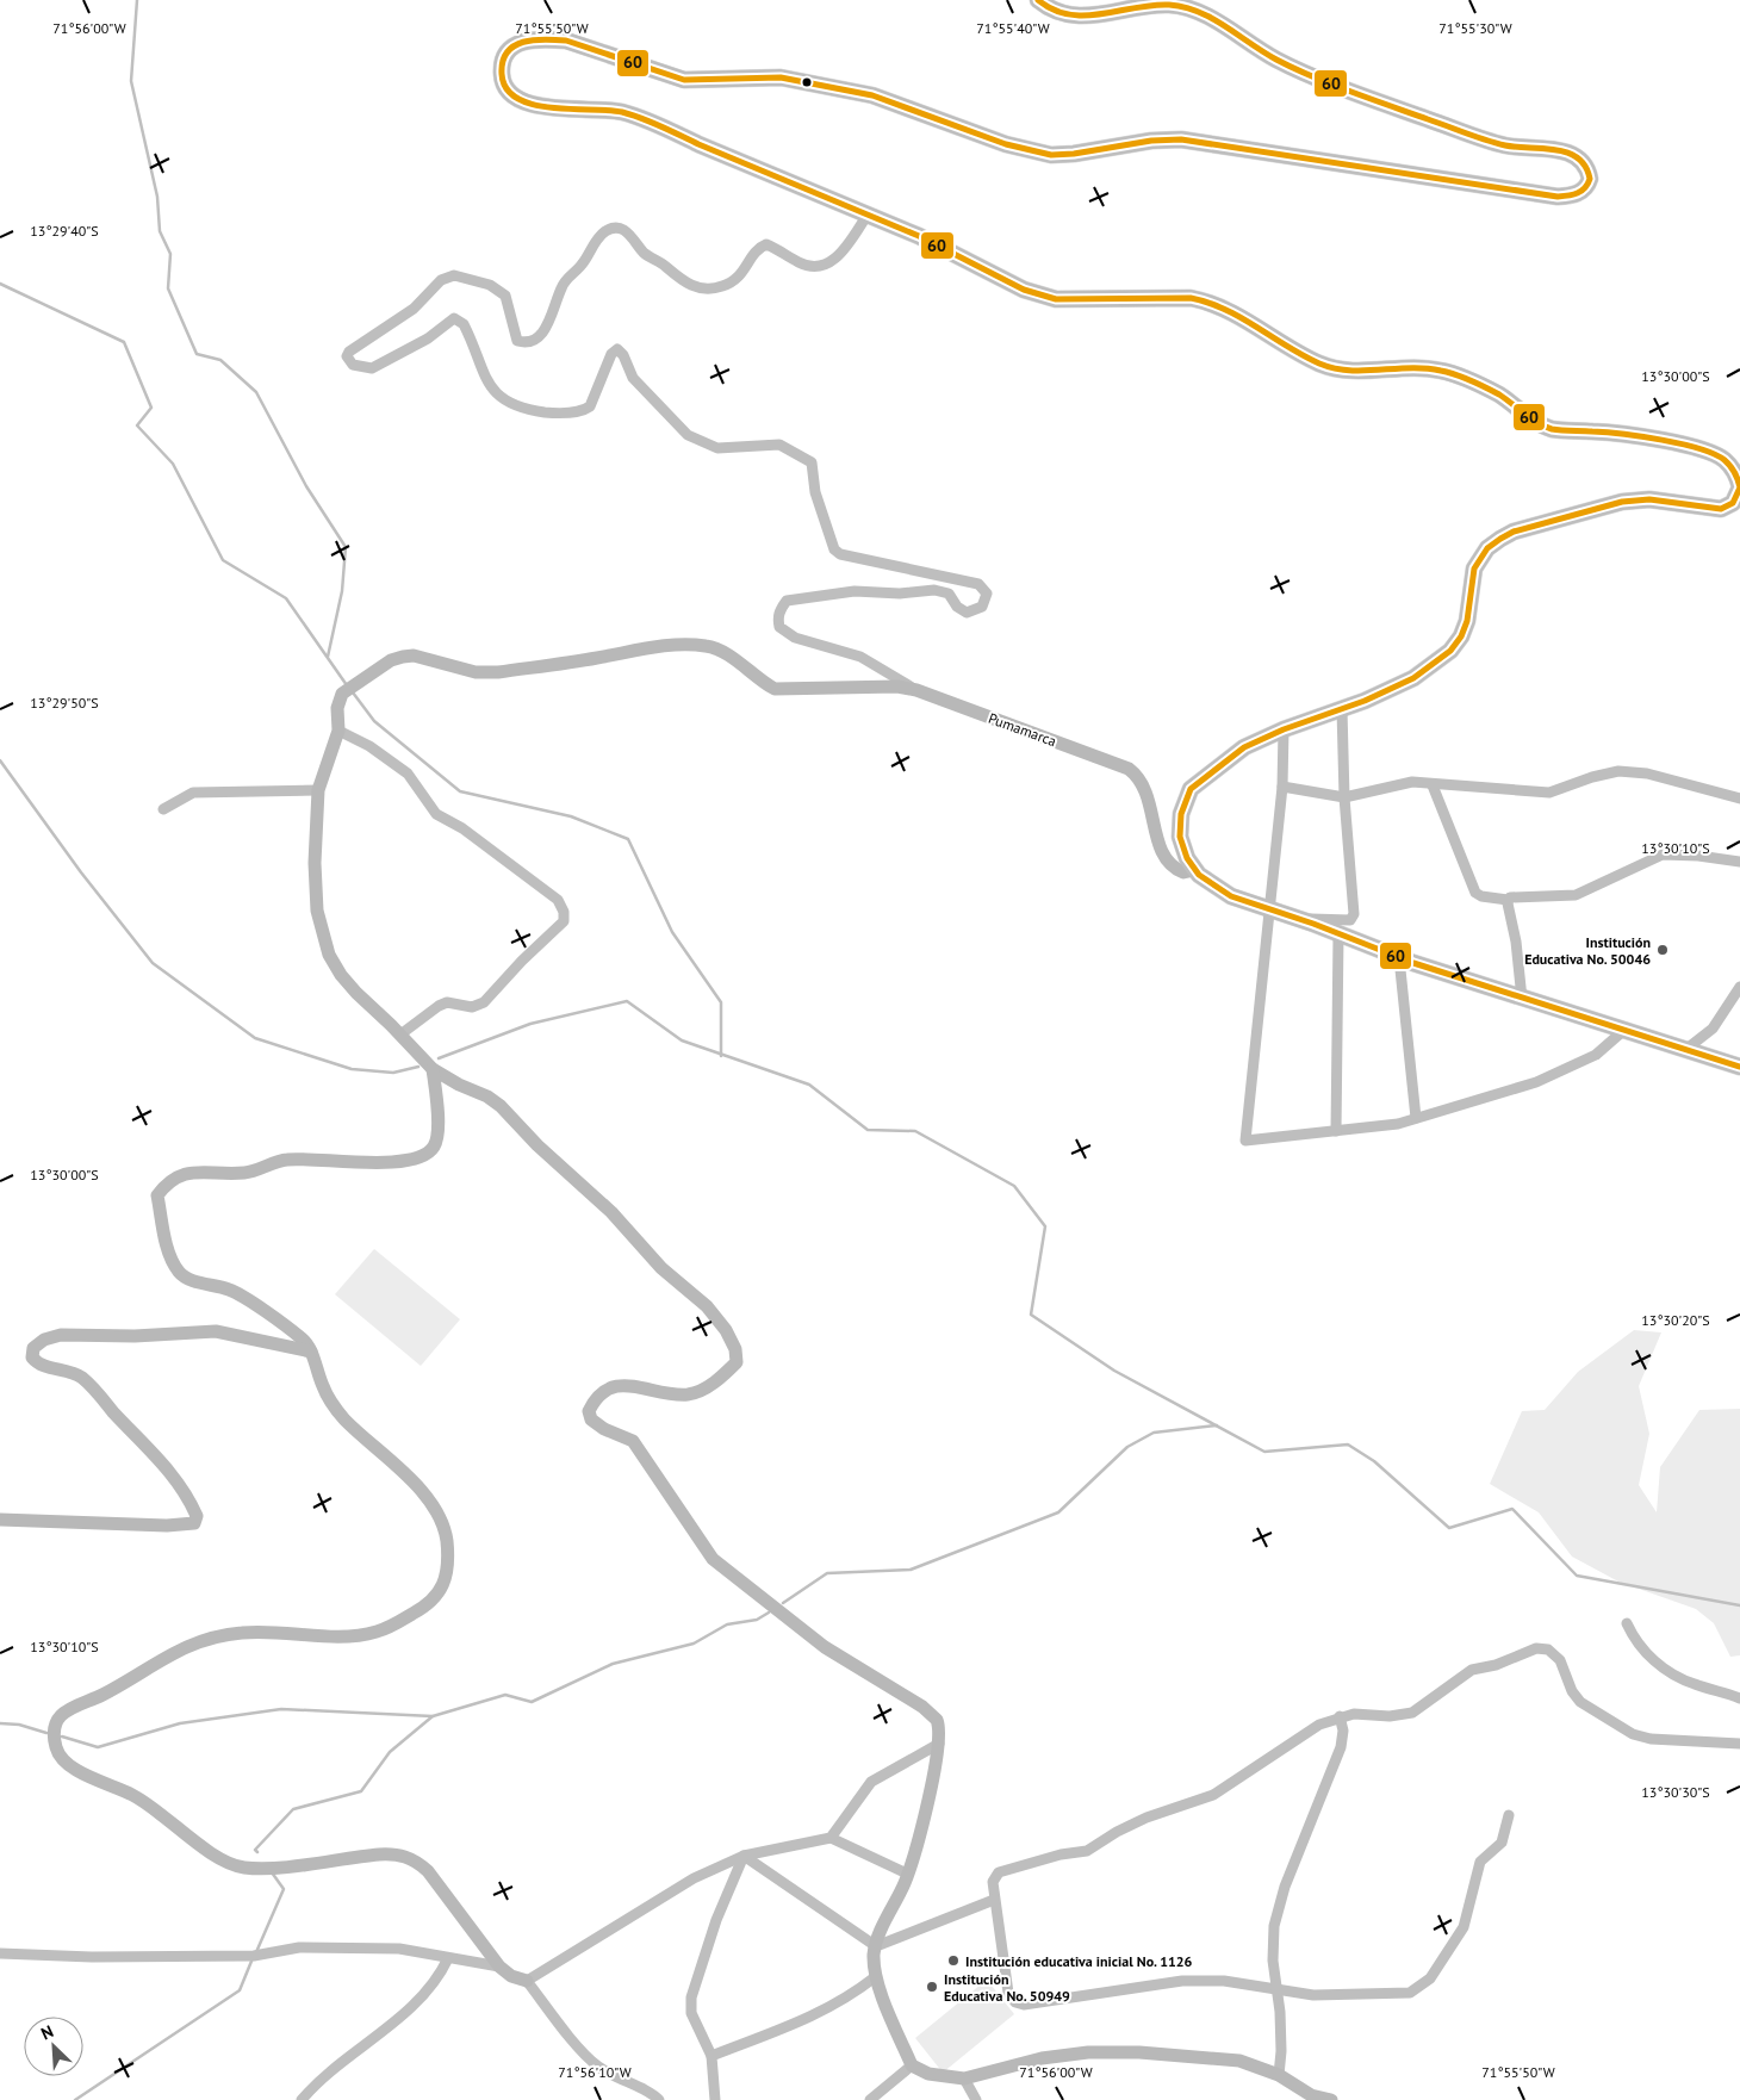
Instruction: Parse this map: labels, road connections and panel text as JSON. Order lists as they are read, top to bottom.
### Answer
{
  "streets": {
    "main road": ["Pumamarca"]
  },
  "places": ["Institución Educativa No. 50046", "Institución educativa inicial No. 1126", "Institución Educativa No. 50949"],
  "lines": ["transit line 60"],
  "north": "top left",
  "coordinates": [
    "71°56'00\"W",
    "71°55'50\"W",
    "71°55'40\"W",
    "71°55'30\"W",
    "13°29'40\"S",
    "13°30'00\"S",
    "13°29'50\"S",
    "13°30'10\"S",
    "13°30'20\"S",
    "13°30'30\"S",
    "71°56'10\"W"
  ]
}
